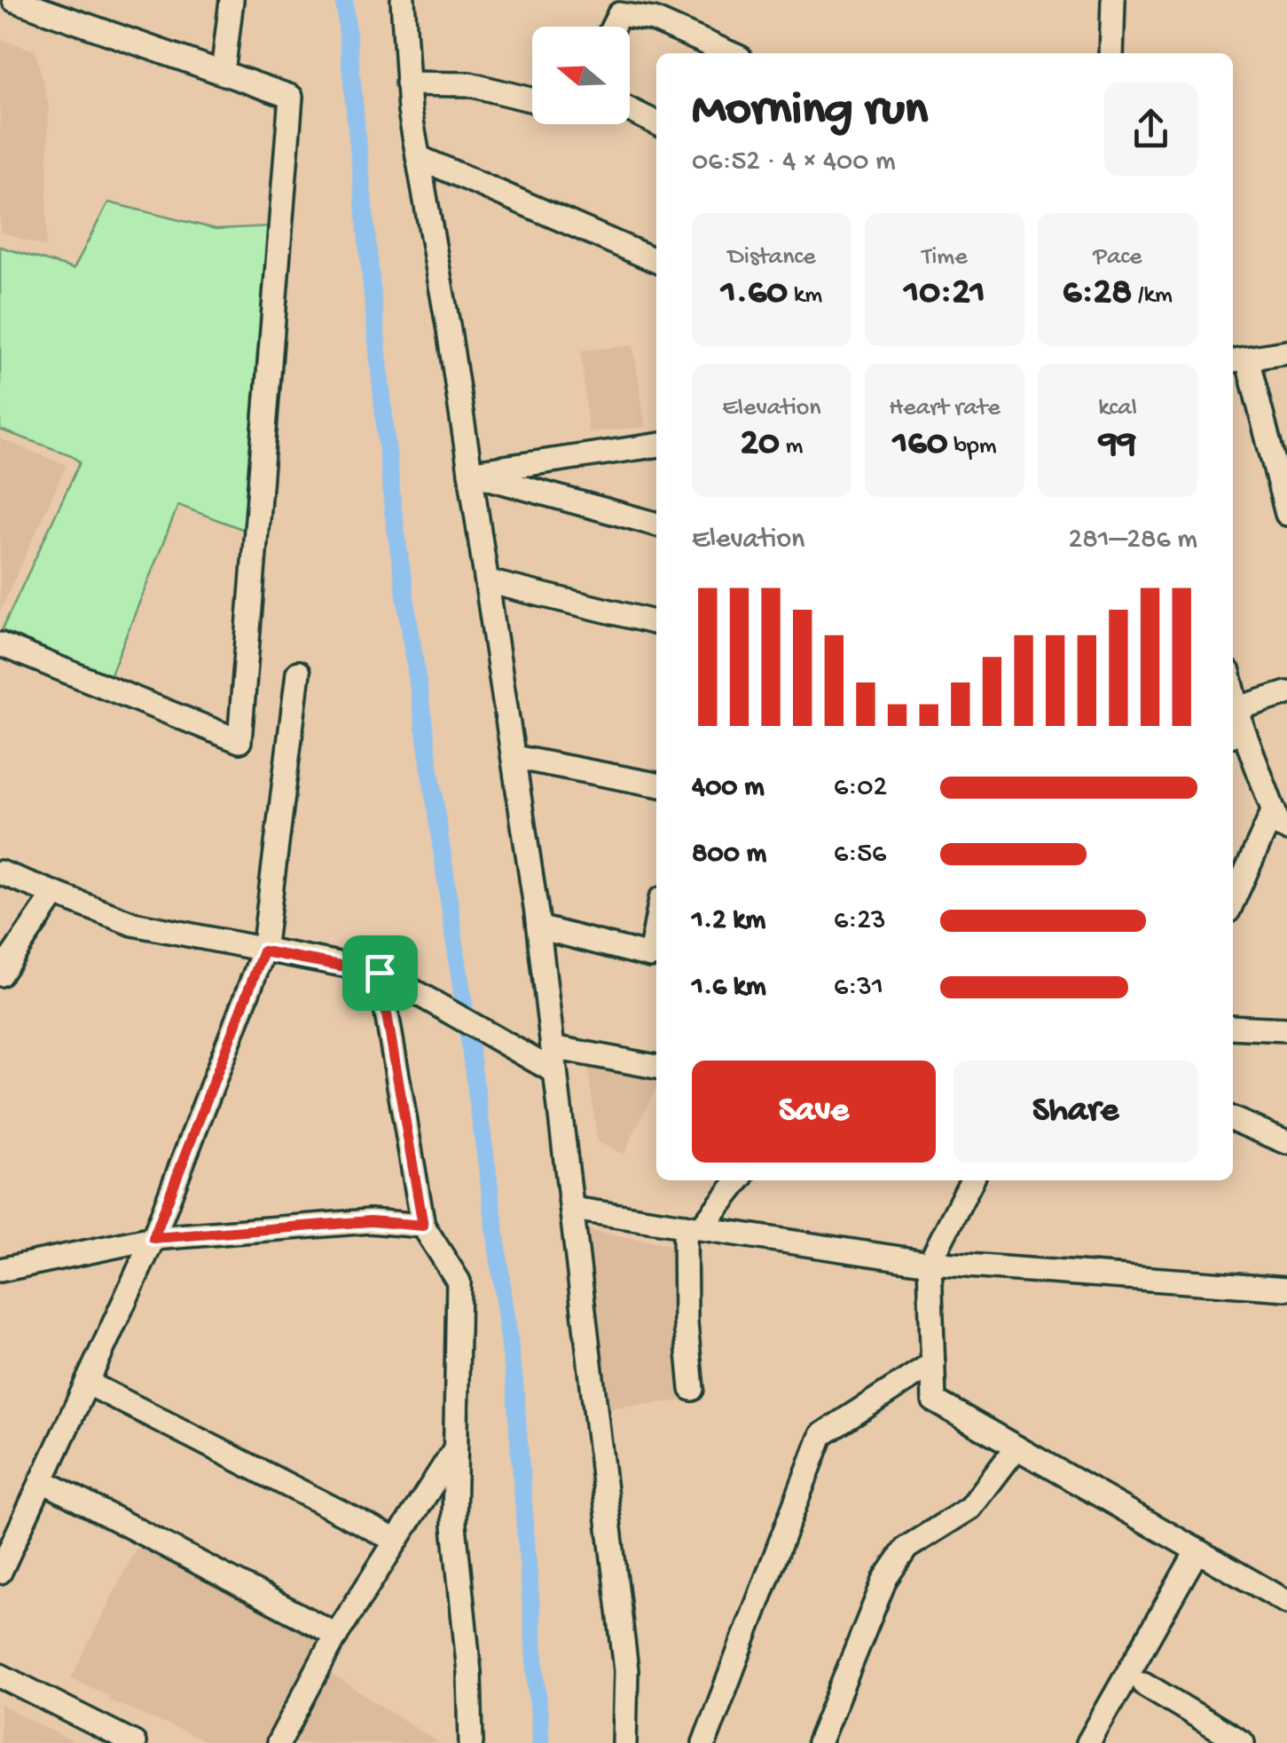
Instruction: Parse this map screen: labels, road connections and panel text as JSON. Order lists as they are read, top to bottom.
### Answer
{
  "north": "left",
  "page": {
    "heading": ["Morning run", "06:52 · 4 × 400 m"],
    "stats": [
      ["Distance", "1.60 km"],
      ["Time", "10:21"],
      ["Pace", "6:28 /km"],
      ["Elevation", "20 m"],
      ["Heart rate", "160 bpm"],
      ["kcal", "99"]
    ],
    "chart": ["Elevation", "281–286 m"],
    "list": [
      {
        "name": "400 m",
        "note": "6:02"
      },
      {
        "name": "800 m",
        "note": "6:56"
      },
      {
        "name": "1.2 km",
        "note": "6:23"
      },
      {
        "name": "1.6 km",
        "note": "6:31"
      }
    ],
    "buttons": ["Save", "Share"]
  }
}
